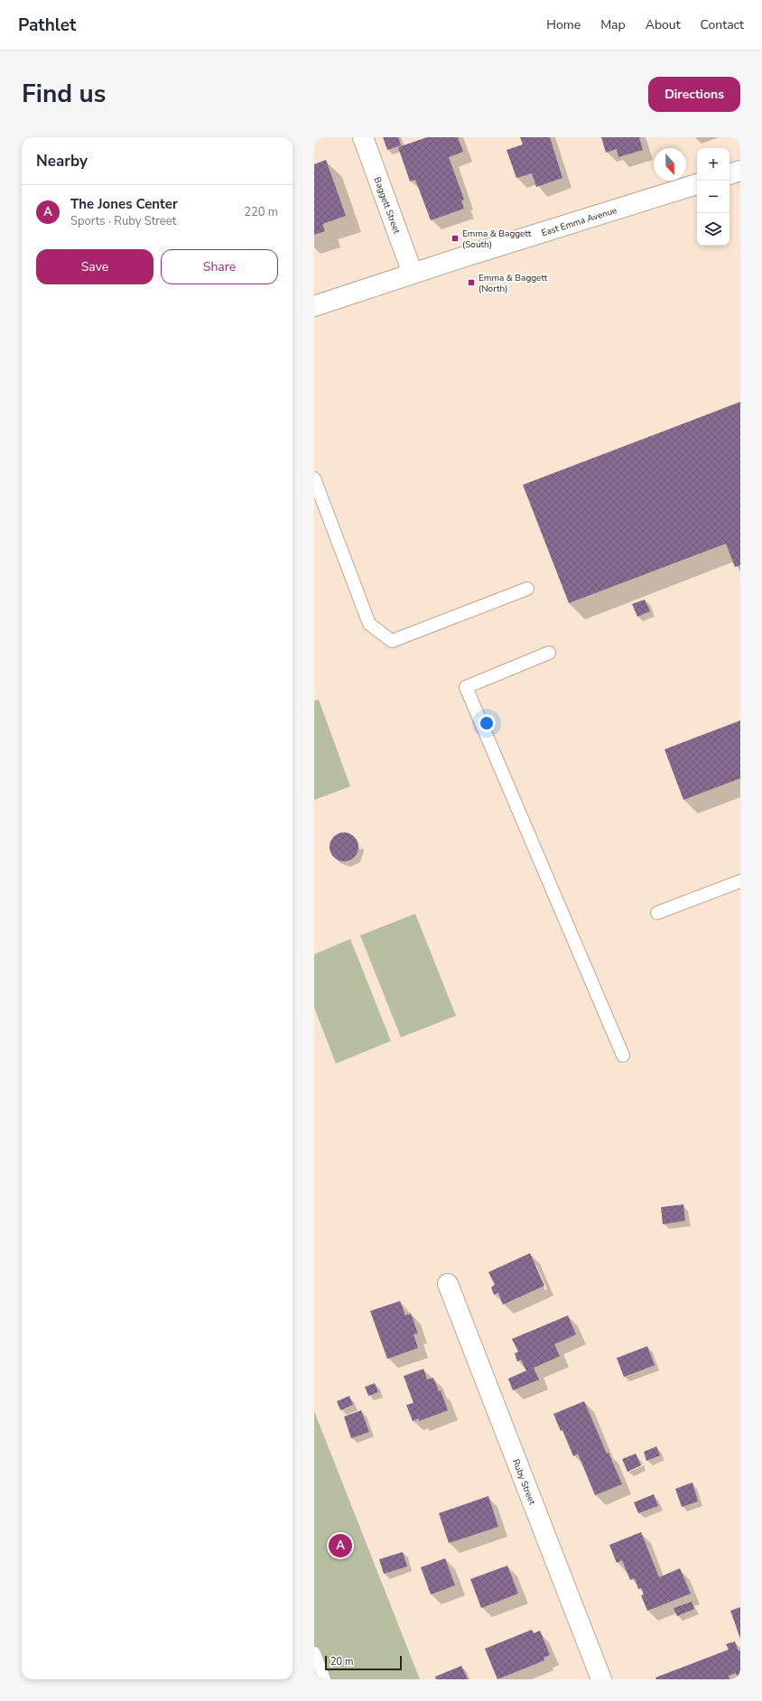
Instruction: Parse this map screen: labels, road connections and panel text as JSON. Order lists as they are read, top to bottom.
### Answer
{
  "streets": {
    "street": ["Baggett Street", "East Emma Avenue", "Ruby Street"]
  },
  "crossings": [
    ["Baggett Street", "East Emma Avenue"]
  ],
  "places": {
    "transit": ["Emma & Baggett (South)", "Emma & Baggett (North)"]
  },
  "scale_bar": "20 m",
  "north": "bottom",
  "page": {
    "header": "Pathlet",
    "nav": [
      "Home",
      "Map",
      "About",
      "Contact"
    ],
    "title": "Find us",
    "buttons": [
      "Directions",
      ["Save", "Share"]
    ],
    "heading": "Nearby",
    "map_buttons": ["+", "−"],
    "list": [
      {
        "mark": "A",
        "name": "The Jones Center",
        "note": "Sports · Ruby Street",
        "value": "220 m"
      }
    ],
    "pins": "A",
    "scale": "20 m"
  }
}
